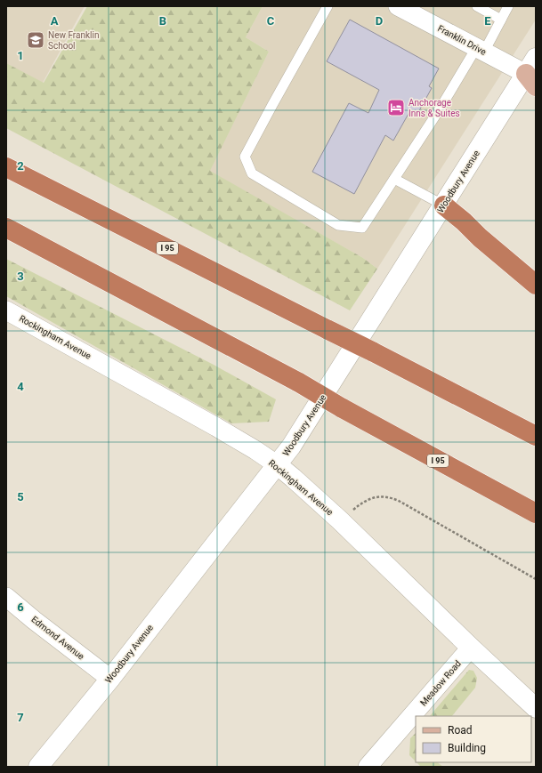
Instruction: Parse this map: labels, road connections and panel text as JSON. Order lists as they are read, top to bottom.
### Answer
{
  "streets": {
    "highway": ["I 95"],
    "street": [
      "Franklin Drive",
      "Woodbury Avenue",
      "Rockingham Avenue",
      "Edmond Avenue",
      "Meadow Road"
    ]
  },
  "crossings": [
    ["Franklin Drive", "Woodbury Avenue"],
    ["Woodbury Avenue", "Rockingham Avenue"],
    ["Woodbury Avenue", "Edmond Avenue"],
    ["Rockingham Avenue", "Meadow Road"]
  ],
  "places": {
    "school or university": ["New Franklin School"],
    "hotel": ["Anchorage Inns & Suites"]
  },
  "legend": ["Road", "Building"],
  "grid": {
    "columns": [
      "A",
      "B",
      "C",
      "D",
      "E"
    ],
    "rows": [
      "1",
      "2",
      "3",
      "4",
      "5",
      "6",
      "7"
    ]
  }
}
